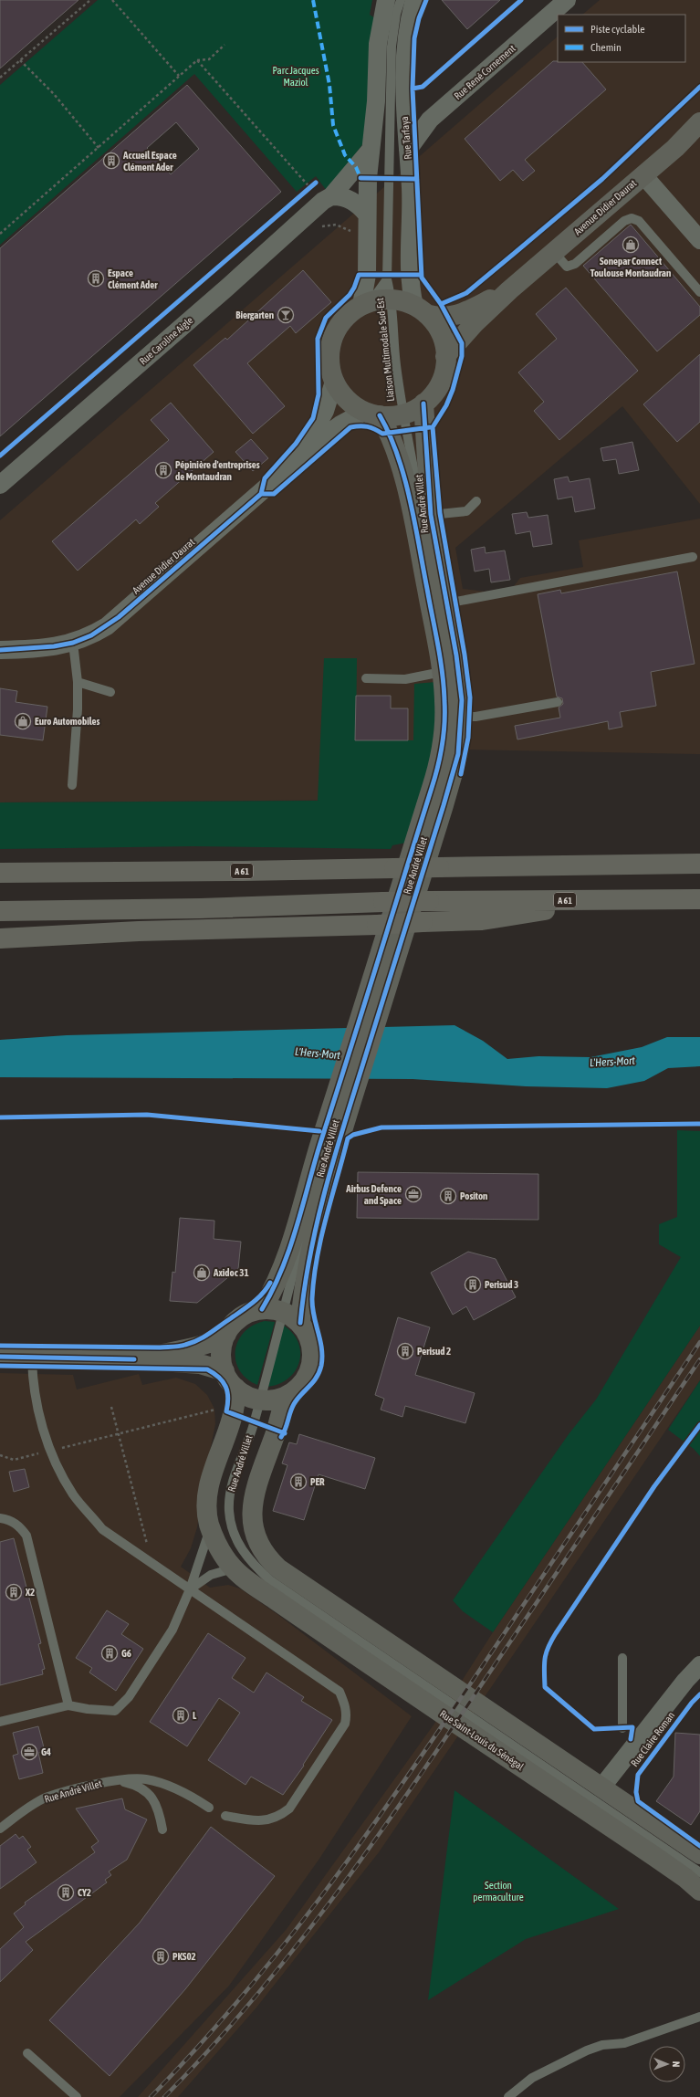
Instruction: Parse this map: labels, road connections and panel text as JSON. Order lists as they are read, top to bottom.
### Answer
{
  "streets": {
    "highway": ["A 61"],
    "main road": ["Avenue Didier Daurat", "Rue André Villet", "Rue Saint-Louis du Sénégal"],
    "street": [
      "Rue René Cornement",
      "Rue Tarfaya",
      "Rue Caroline Aigle",
      "Rue Claire Roman"
    ],
    "lane": ["Liaison Multimodale Sud-Est"]
  },
  "crossings": [
    ["Rue René Cornement", "Rue Tarfaya"],
    ["Rue Tarfaya", "Avenue Didier Daurat"],
    ["Avenue Didier Daurat", "Liaison Multimodale Sud-Est"],
    ["Avenue Didier Daurat", "Rue André Villet"],
    ["Liaison Multimodale Sud-Est", "Rue André Villet"],
    ["Liaison Multimodale Sud-Est", "A 61"],
    ["Rue André Villet", "A 61"],
    ["Rue André Villet", "Rue Saint-Louis du Sénégal"]
  ],
  "water": ["L'Hers-Mort"],
  "parks": ["Parc Jacques Maziol", "Section permaculture"],
  "places": {
    "building": [
      "Accueil Espace Clément Ader",
      "Espace Clément Ader",
      "Pépinière d'entreprises de Montaudran",
      "Positon",
      "Perisud 3",
      "Perisud 2",
      "PER",
      "X2",
      "G6",
      "L",
      "CY2",
      "PKS02"
    ],
    "shop": ["Sonepar Connect Toulouse Montaudran", "Euro Automobiles", "Axidoc 31"],
    "bar": ["Biergarten"],
    "office": ["Airbus Defence and Space", "G4"]
  },
  "legend": ["Piste cyclable", "Chemin"],
  "north": "right"
}
